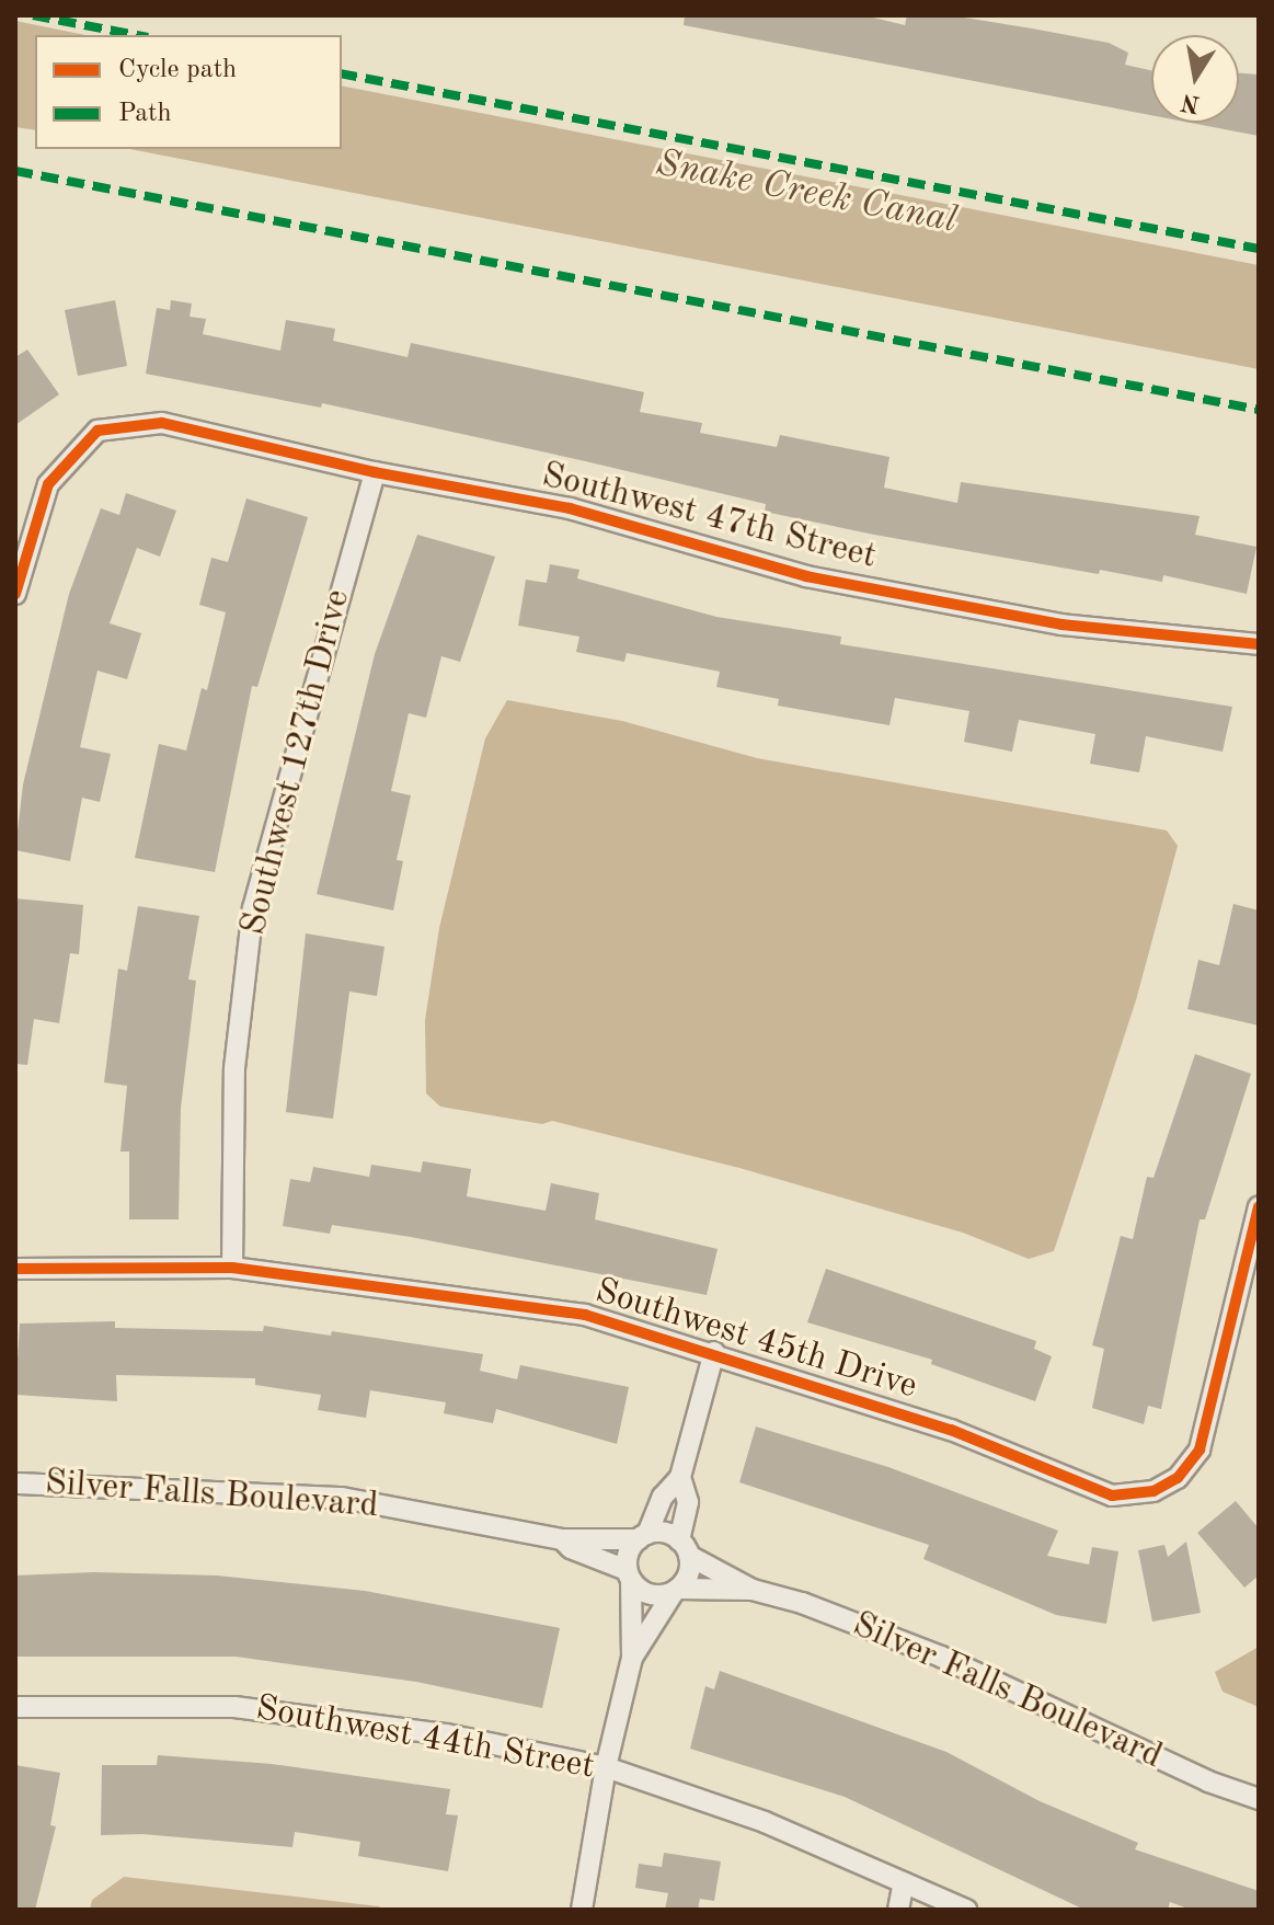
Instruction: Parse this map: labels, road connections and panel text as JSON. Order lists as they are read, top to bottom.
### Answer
{
  "streets": {
    "street": [
      "Southwest 47th Street",
      "Southwest 127th Drive",
      "Southwest 45th Drive",
      "Silver Falls Boulevard",
      "Southwest 44th Street"
    ]
  },
  "crossings": [
    ["Southwest 47th Street", "Southwest 127th Drive"],
    ["Southwest 127th Drive", "Southwest 45th Drive"]
  ],
  "water": ["Snake Creek Canal"],
  "legend": ["Cycle path", "Path"],
  "north": "bottom"
}
